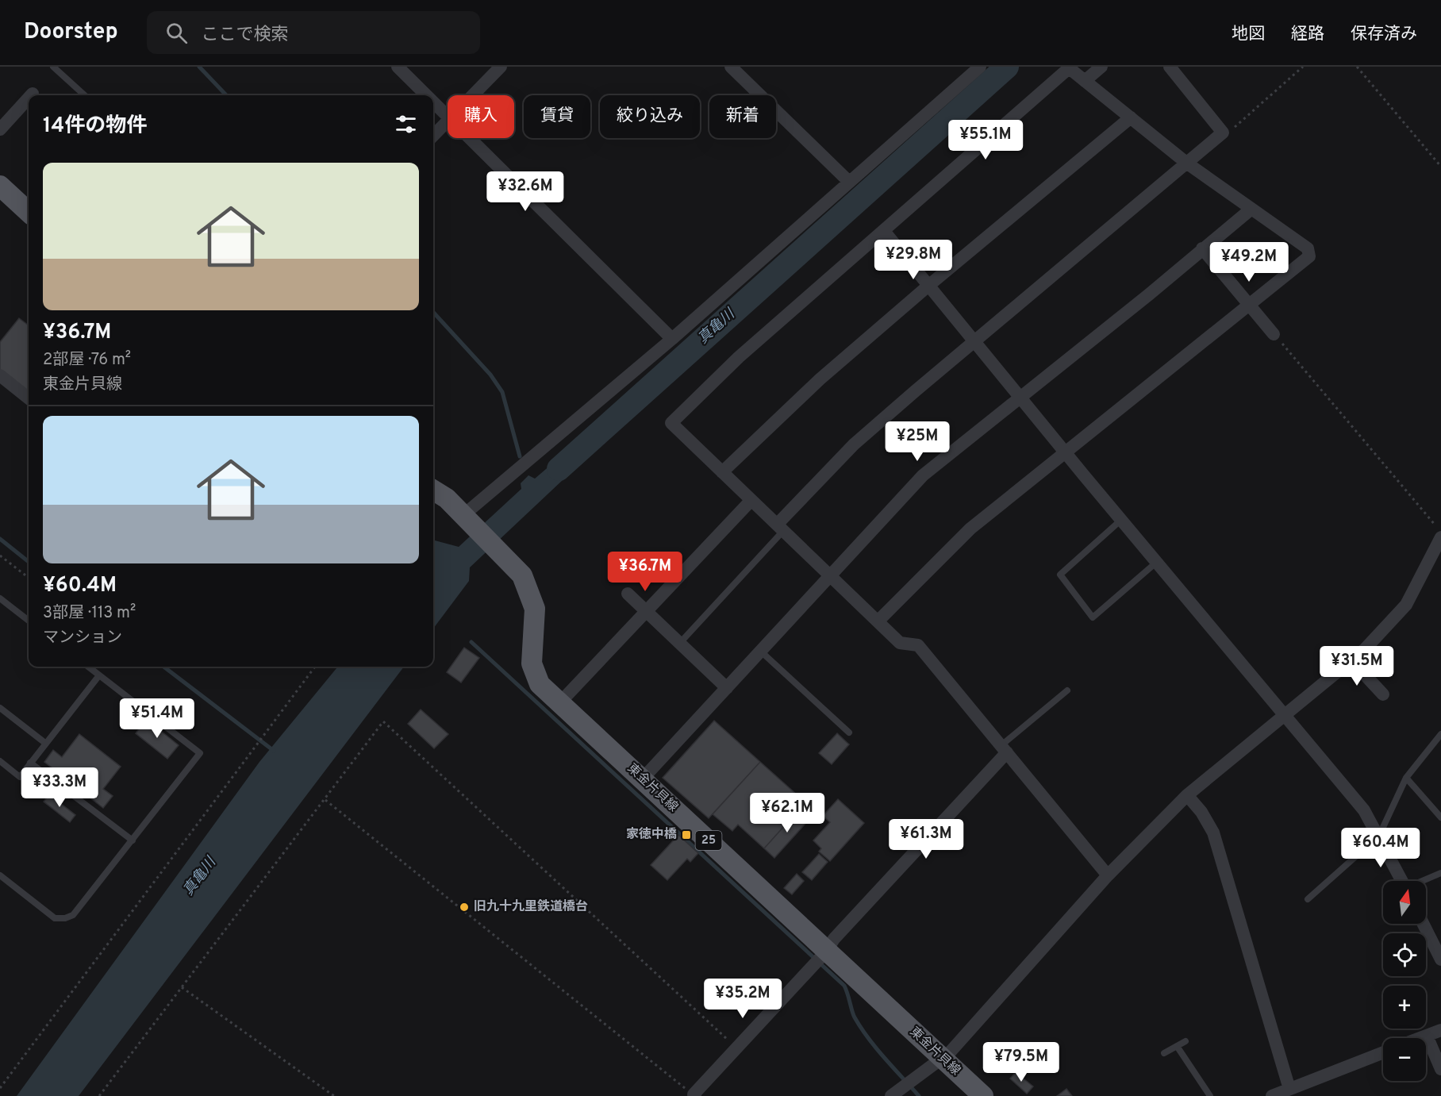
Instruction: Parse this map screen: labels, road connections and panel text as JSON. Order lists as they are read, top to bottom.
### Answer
{
  "streets": {
    "main road": ["東金片貝線", "25"]
  },
  "water": ["真亀川"],
  "places": {
    "transit": ["家徳中橋"],
    "other": ["旧九十九里鉄道橋台"]
  },
  "north": "top",
  "page": {
    "header": "Doorstep",
    "search": "ここで検索",
    "nav": ["地図", "経路", "保存済み"],
    "chip": [
      "購入",
      "賃貸",
      "絞り込み",
      "新着"
    ],
    "heading": "14件の物件",
    "price": [
      "¥55.1M",
      "¥32.6M",
      "¥29.8M",
      "¥49.2M",
      "¥25M",
      "¥36.7M",
      "¥31.5M",
      "¥51.4M",
      "¥33.3M",
      "¥62.1M",
      "¥61.3M",
      "¥60.4M",
      "¥35.2M",
      "¥79.5M"
    ],
    "list": [
      {
        "name": "¥36.7M",
        "note": "2部屋 · 76 m² · 東金片貝線"
      },
      {
        "name": "¥60.4M",
        "note": "3部屋 · 113 m² · マンション"
      }
    ],
    "map_buttons": ["+", "−"]
  }
}
